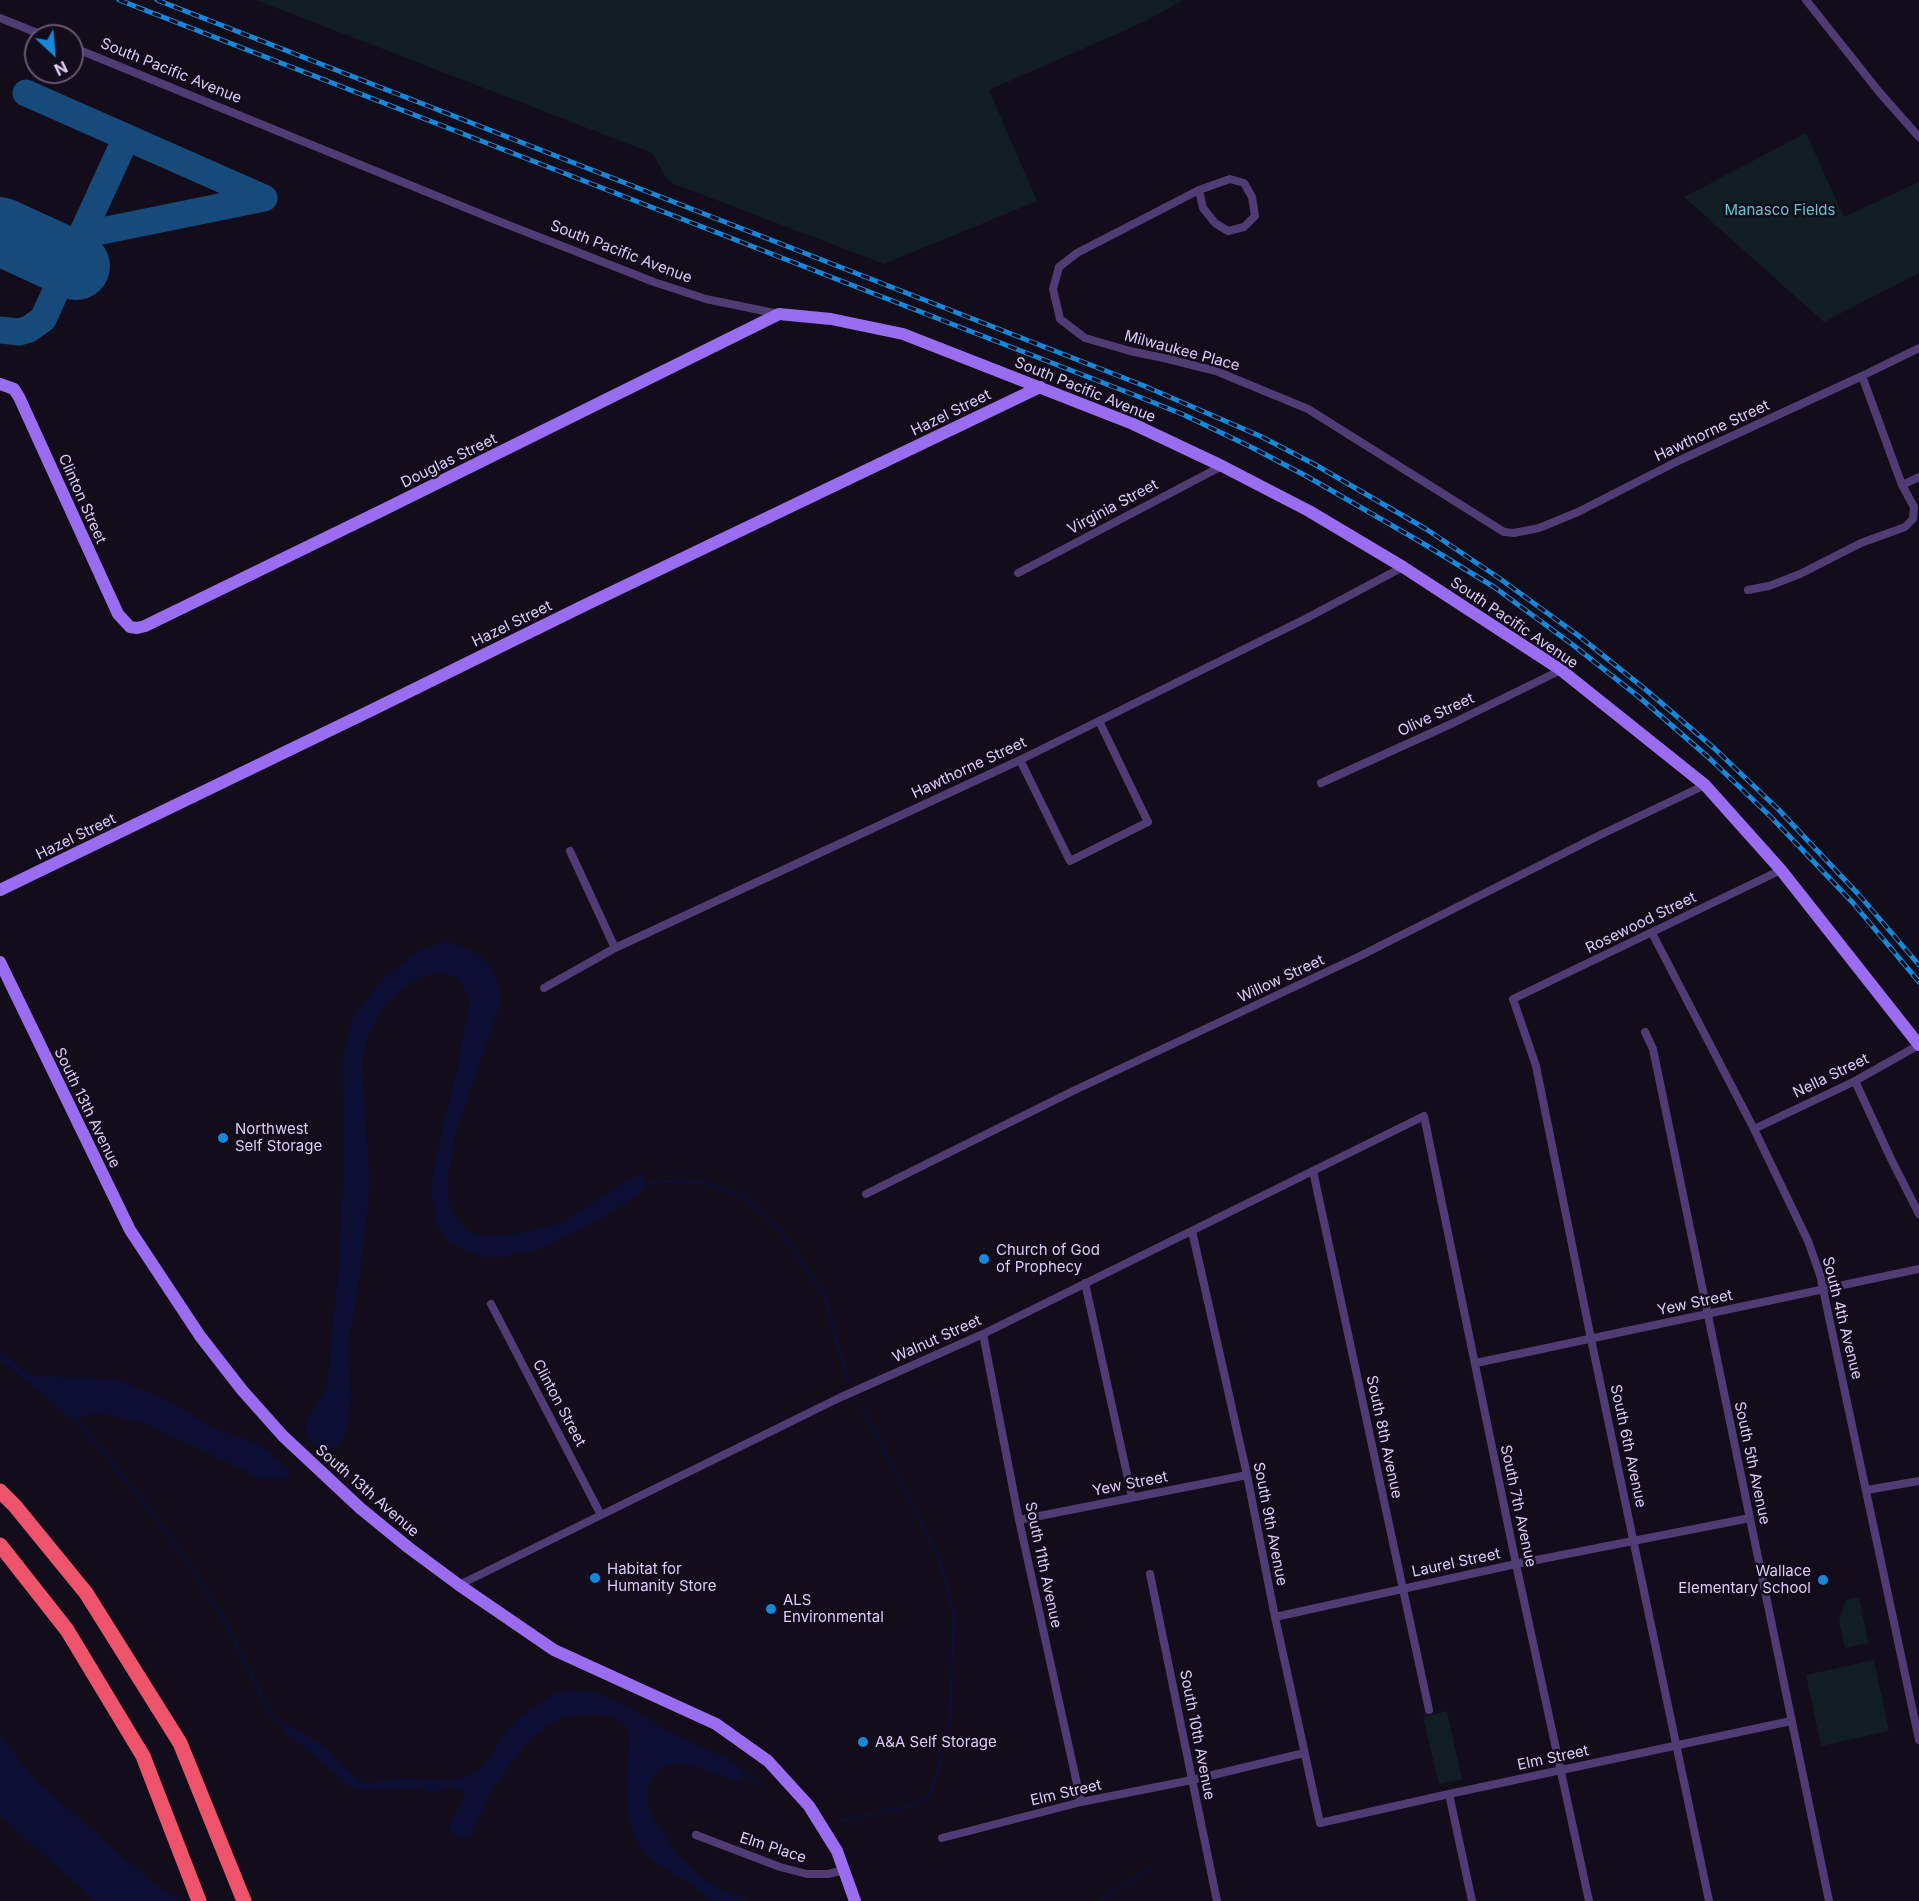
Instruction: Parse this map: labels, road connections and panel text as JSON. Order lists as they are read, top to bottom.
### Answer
{
  "streets": {
    "street": [
      "South Pacific Avenue",
      "Milwaukee Place",
      "Hazel Street",
      "Hawthorne Street",
      "Douglas Street",
      "Clinton Street",
      "Virginia Street",
      "Olive Street",
      "Rosewood Street",
      "Willow Street",
      "Nella Street",
      "South 13th Avenue",
      "Yew Street",
      "South 4th Avenue",
      "Walnut Street",
      "South 8th Avenue",
      "South 6th Avenue",
      "South 5th Avenue",
      "South 7th Avenue",
      "South 9th Avenue",
      "Laurel Street",
      "South 11th Avenue",
      "South 10th Avenue",
      "Elm Street",
      "Elm Place"
    ]
  },
  "crossings": [
    ["South Pacific Avenue", "Hazel Street"],
    ["South Pacific Avenue", "Hawthorne Street"],
    ["South Pacific Avenue", "Douglas Street"],
    ["South Pacific Avenue", "Virginia Street"],
    ["South Pacific Avenue", "Olive Street"],
    ["South Pacific Avenue", "Rosewood Street"],
    ["South Pacific Avenue", "Willow Street"],
    ["South Pacific Avenue", "Nella Street"],
    ["Milwaukee Place", "Hawthorne Street"],
    ["Douglas Street", "Clinton Street"],
    ["Clinton Street", "Walnut Street"],
    ["Rosewood Street", "South 4th Avenue"],
    ["Rosewood Street", "South 6th Avenue"],
    ["Nella Street", "South 4th Avenue"],
    ["South 13th Avenue", "Walnut Street"],
    ["South 13th Avenue", "Elm Place"],
    ["Yew Street", "South 4th Avenue"],
    ["Yew Street", "South 6th Avenue"],
    ["Yew Street", "South 5th Avenue"],
    ["Yew Street", "South 7th Avenue"],
    ["Yew Street", "South 9th Avenue"],
    ["Yew Street", "South 11th Avenue"],
    ["Walnut Street", "South 8th Avenue"],
    ["Walnut Street", "South 7th Avenue"],
    ["Walnut Street", "South 9th Avenue"],
    ["Walnut Street", "South 11th Avenue"],
    ["South 8th Avenue", "Laurel Street"],
    ["South 6th Avenue", "Laurel Street"],
    ["South 6th Avenue", "Elm Street"],
    ["South 5th Avenue", "Laurel Street"],
    ["South 5th Avenue", "Elm Street"],
    ["South 7th Avenue", "Laurel Street"],
    ["South 7th Avenue", "Elm Street"],
    ["South 9th Avenue", "Laurel Street"],
    ["South 9th Avenue", "Elm Street"],
    ["South 11th Avenue", "Elm Street"],
    ["South 10th Avenue", "Elm Street"]
  ],
  "parks": ["Manasco Fields"],
  "places": [
    "Northwest Self Storage",
    "Church of God of Prophecy",
    "Habitat for Humanity Store",
    "Wallace Elementary School",
    "ALS Environmental",
    "A&A Self Storage"
  ],
  "north": "bottom right"
}
